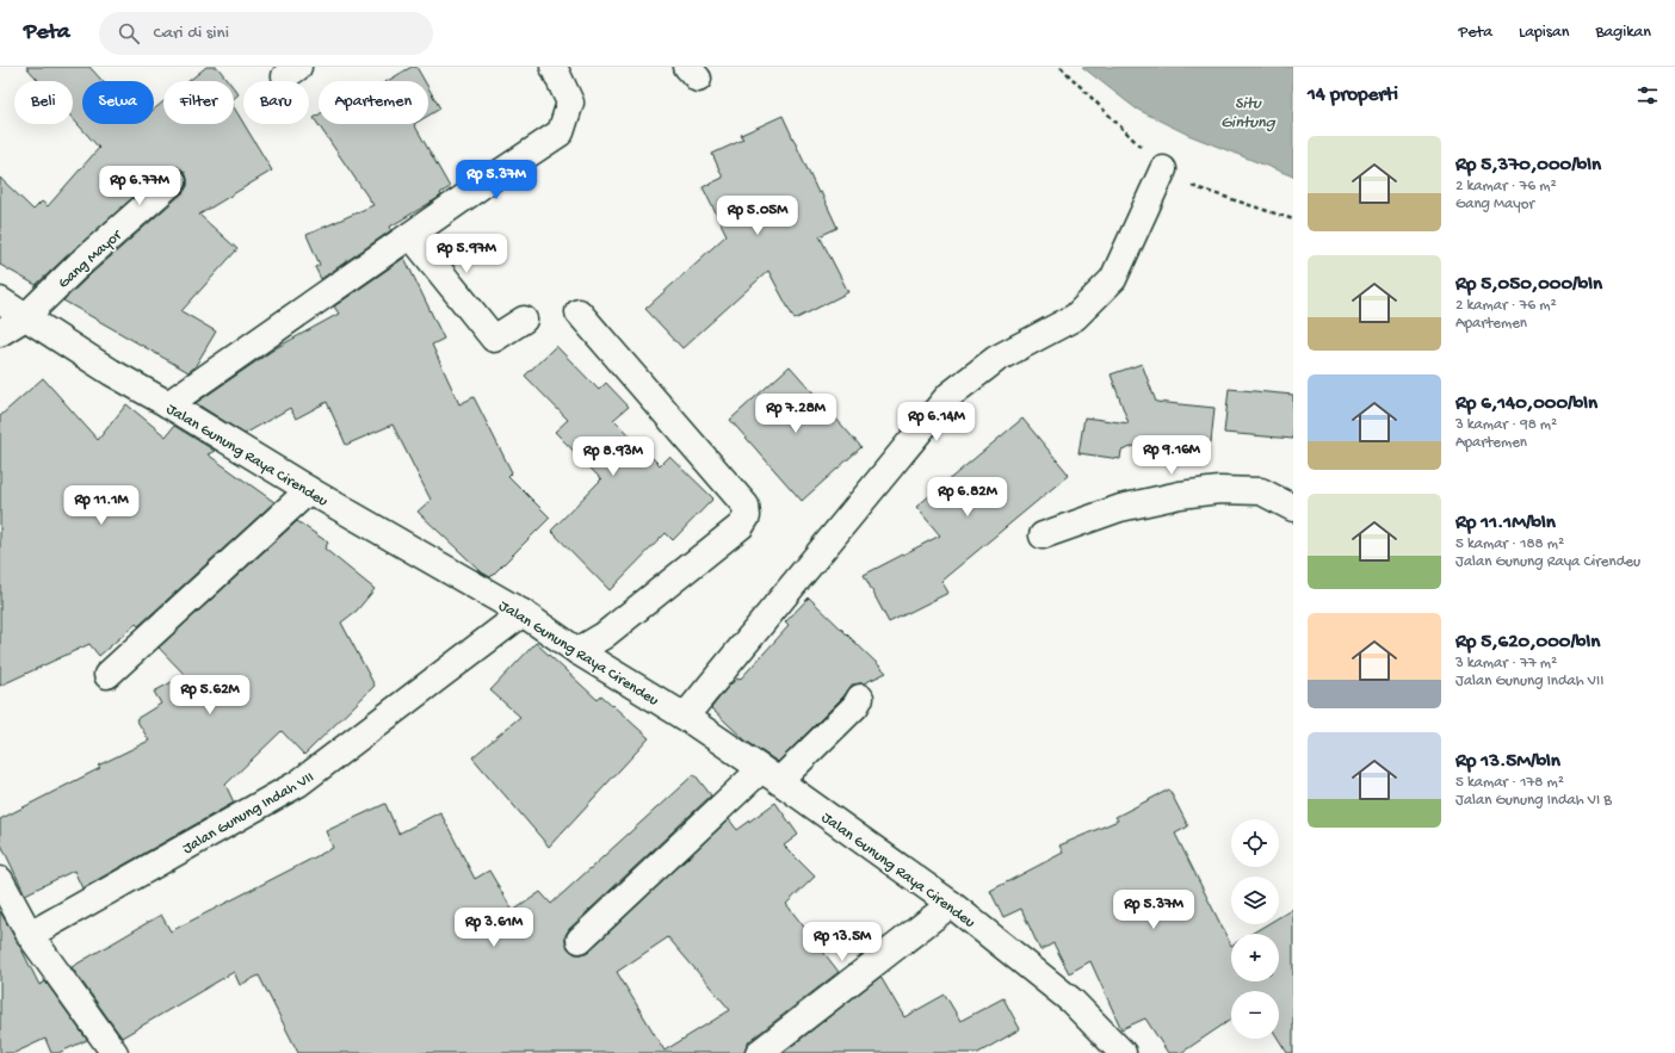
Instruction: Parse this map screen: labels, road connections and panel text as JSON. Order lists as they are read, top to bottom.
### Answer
{
  "streets": {
    "street": ["Gang Mayor", "Jalan Gunung Raya Cirendeu", "Jalan Gunung Indah VII"]
  },
  "crossings": [
    ["Gang Mayor", "Jalan Gunung Raya Cirendeu"],
    ["Jalan Gunung Raya Cirendeu", "Jalan Gunung Indah VII"]
  ],
  "water": ["Situ Gintung"],
  "page": {
    "header": "Peta",
    "search": "Cari di sini",
    "nav": ["Peta", "Lapisan", "Bagikan"],
    "heading": "14 properti",
    "chip": [
      "Beli",
      "Sewa",
      "Filter",
      "Baru",
      "Apartemen"
    ],
    "list": [
      {
        "name": "Rp 5,370,000/bln",
        "note": "2 kamar · 76 m² · Gang Mayor"
      },
      {
        "name": "Rp 5,050,000/bln",
        "note": "2 kamar · 76 m² · Apartemen"
      },
      {
        "name": "Rp 6,140,000/bln",
        "note": "3 kamar · 98 m² · Apartemen"
      },
      {
        "name": "Rp 11.1M/bln",
        "note": "5 kamar · 188 m² · Jalan Gunung Raya Cirendeu"
      },
      {
        "name": "Rp 5,620,000/bln",
        "note": "3 kamar · 77 m² · Jalan Gunung Indah VII"
      },
      {
        "name": "Rp 13.5M/bln",
        "note": "5 kamar · 178 m² · Jalan Gunung Indah VI B"
      }
    ],
    "price": [
      "Rp 5.37M",
      "Rp 6.77M",
      "Rp 5.05M",
      "Rp 5.97M",
      "Rp 7.28M",
      "Rp 6.14M",
      "Rp 9.16M",
      "Rp 8.93M",
      "Rp 6.82M",
      "Rp 11.1M",
      "Rp 5.62M",
      "Rp 5.37M",
      "Rp 3.61M",
      "Rp 13.5M"
    ],
    "map_buttons": ["+", "−"]
  }
}
